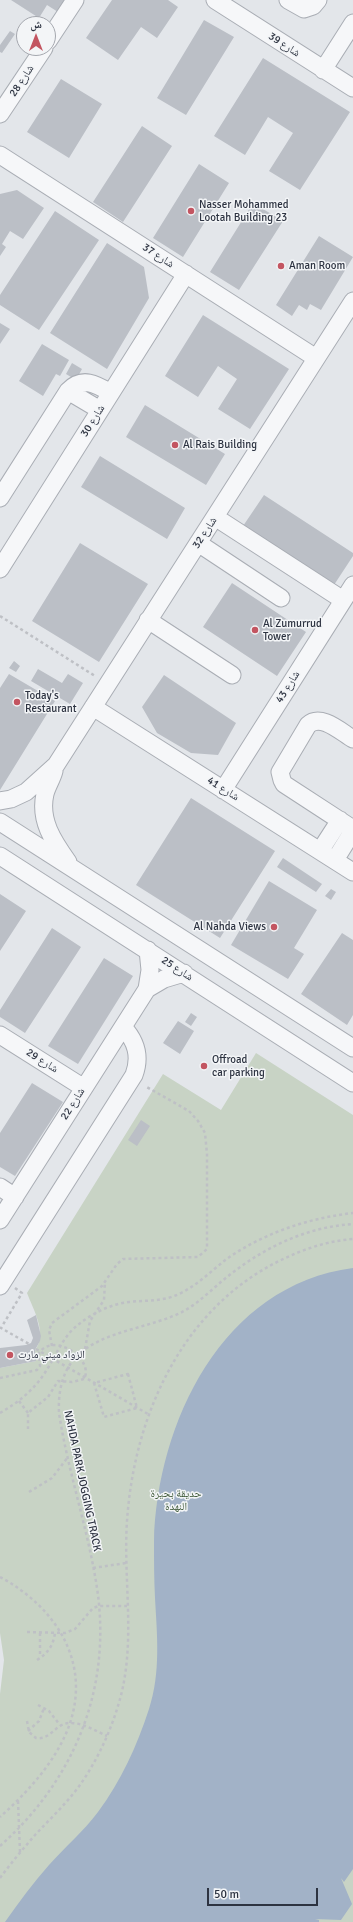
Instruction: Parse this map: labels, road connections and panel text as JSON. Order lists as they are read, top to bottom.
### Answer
{
  "streets": {
    "street": [
      "شارع 39",
      "شارع 28",
      "شارع 37",
      "شارع 30",
      "شارع 32",
      "شارع 43",
      "شارع 41",
      "شارع 25",
      "شارع 29",
      "شارع 22"
    ],
    "path": ["NAHDA PARK JOGGING TRACK"]
  },
  "crossings": [
    ["شارع 37", "شارع 30"],
    ["شارع 37", "شارع 32"],
    ["شارع 32", "شارع 41"],
    ["شارع 43", "شارع 41"],
    ["شارع 25", "شارع 22"],
    ["شارع 29", "شارع 22"]
  ],
  "parks": ["حديقة بحيرة النهدة"],
  "places": [
    "Nasser Mohammed Lootah Building 23",
    "Aman Room",
    "Al Rais Building",
    "Al Zumurrud Tower",
    "Today's Restaurant",
    "Al Nahda Views",
    "Offroad car parking",
    "الزواد ميني مارت"
  ],
  "scale_bar": "50 m",
  "north": "top"
}
